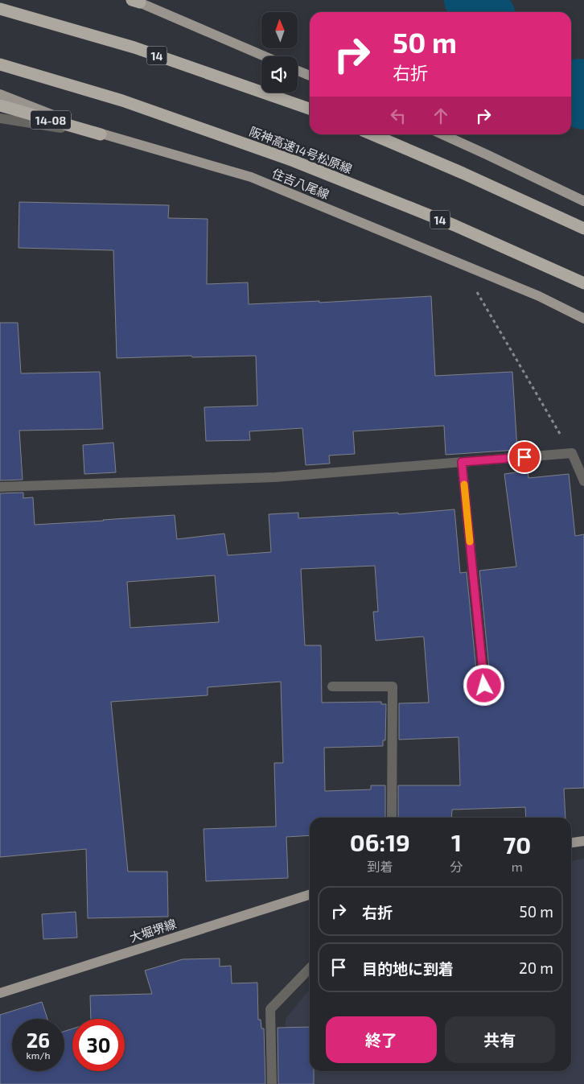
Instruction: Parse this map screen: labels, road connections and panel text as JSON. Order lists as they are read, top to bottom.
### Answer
{
  "streets": {
    "highway": ["14", "14-08", "阪神高速14号松原線"],
    "main road": ["住吉八尾線", "大堀堺線"]
  },
  "crossings": [
    ["14-08", "住吉八尾線"]
  ],
  "north": "top",
  "page": {
    "turn": ["50 m", "右折"],
    "eta": [
      "06:19",
      "到着",
      "1",
      "分",
      "70",
      "m"
    ],
    "list": [
      {
        "name": "右折",
        "value": "50 m"
      },
      {
        "name": "目的地に到着",
        "value": "20 m"
      }
    ],
    "buttons": ["終了", "共有"],
    "speed": "26 km/h",
    "limit": "30"
  }
}
